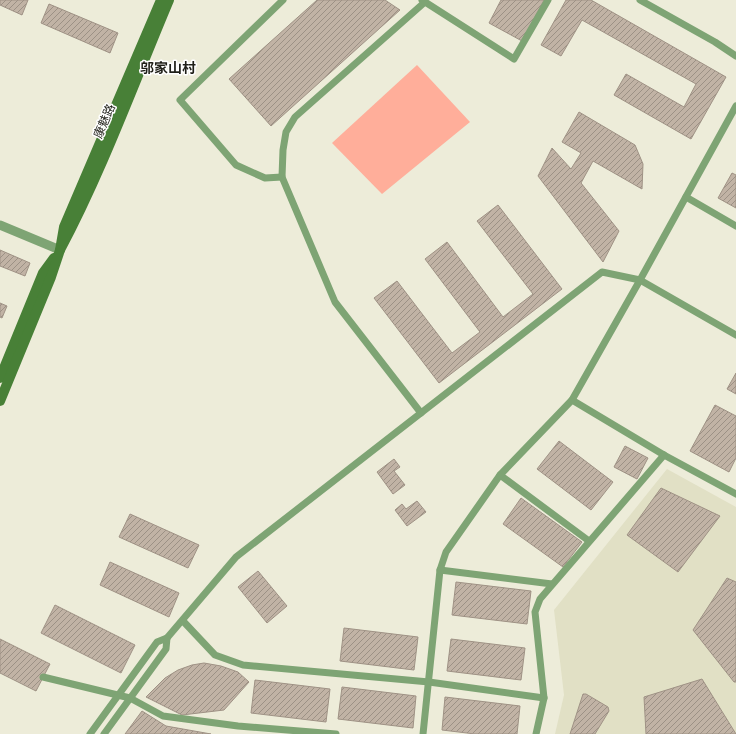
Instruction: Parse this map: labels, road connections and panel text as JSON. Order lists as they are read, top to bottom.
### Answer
{
  "streets": {
    "main road": ["康魅路"]
  },
  "districts": ["邬家山村"]
}
